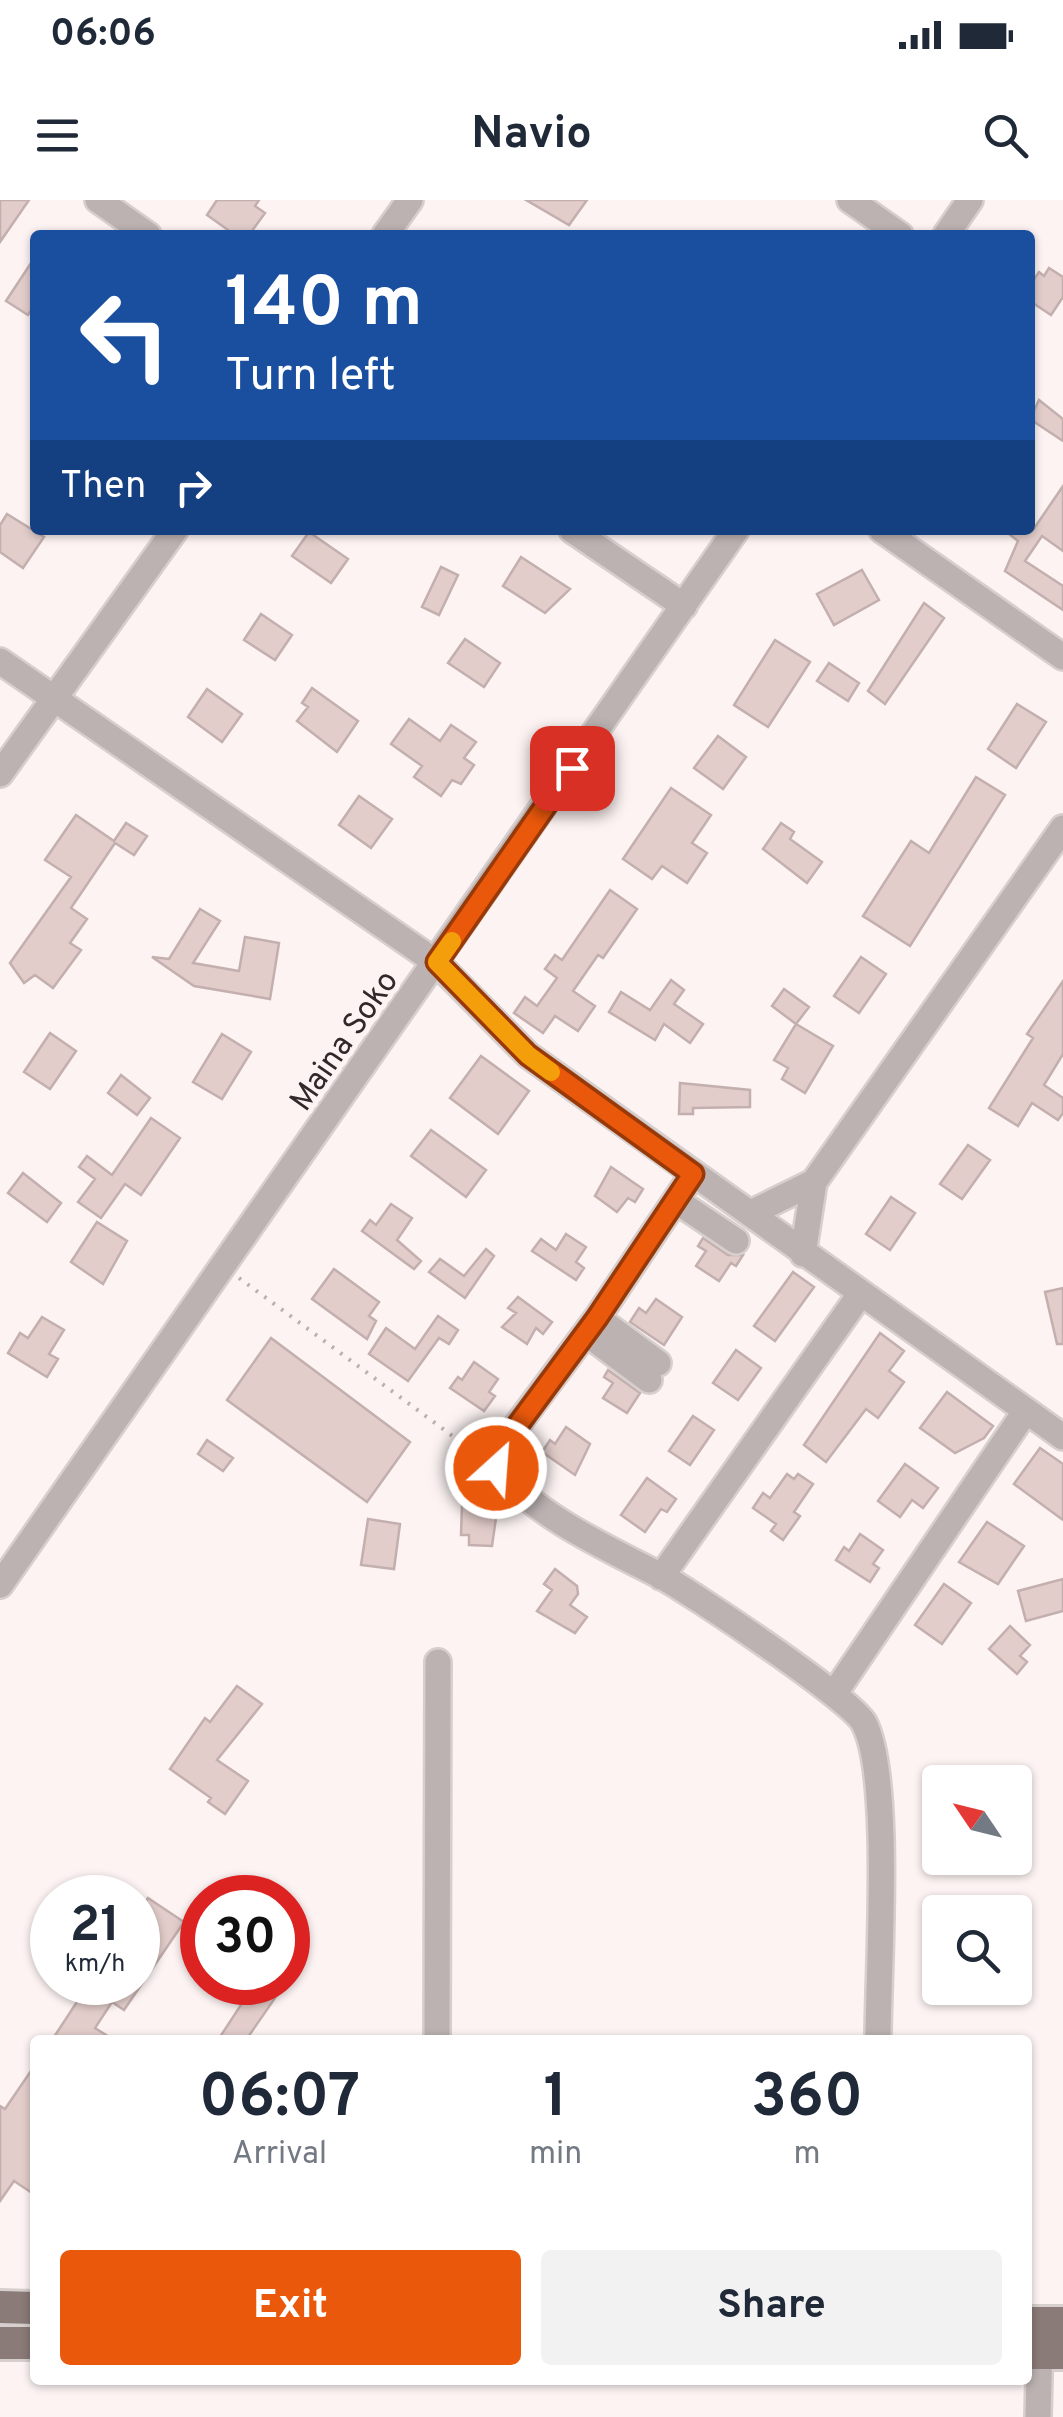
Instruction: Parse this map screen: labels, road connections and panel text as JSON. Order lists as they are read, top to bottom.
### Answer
{
  "streets": {
    "street": ["Maina Soko"]
  },
  "north": "top left",
  "page": {
    "status": "06:06",
    "header": "Navio",
    "turn": ["140 m", "Turn left"],
    "then": "Then",
    "speed": "21 km/h",
    "limit": "30",
    "eta": [
      "06:07",
      "Arrival",
      "1",
      "min",
      "360",
      "m"
    ],
    "buttons": ["Exit", "Share"]
  }
}
